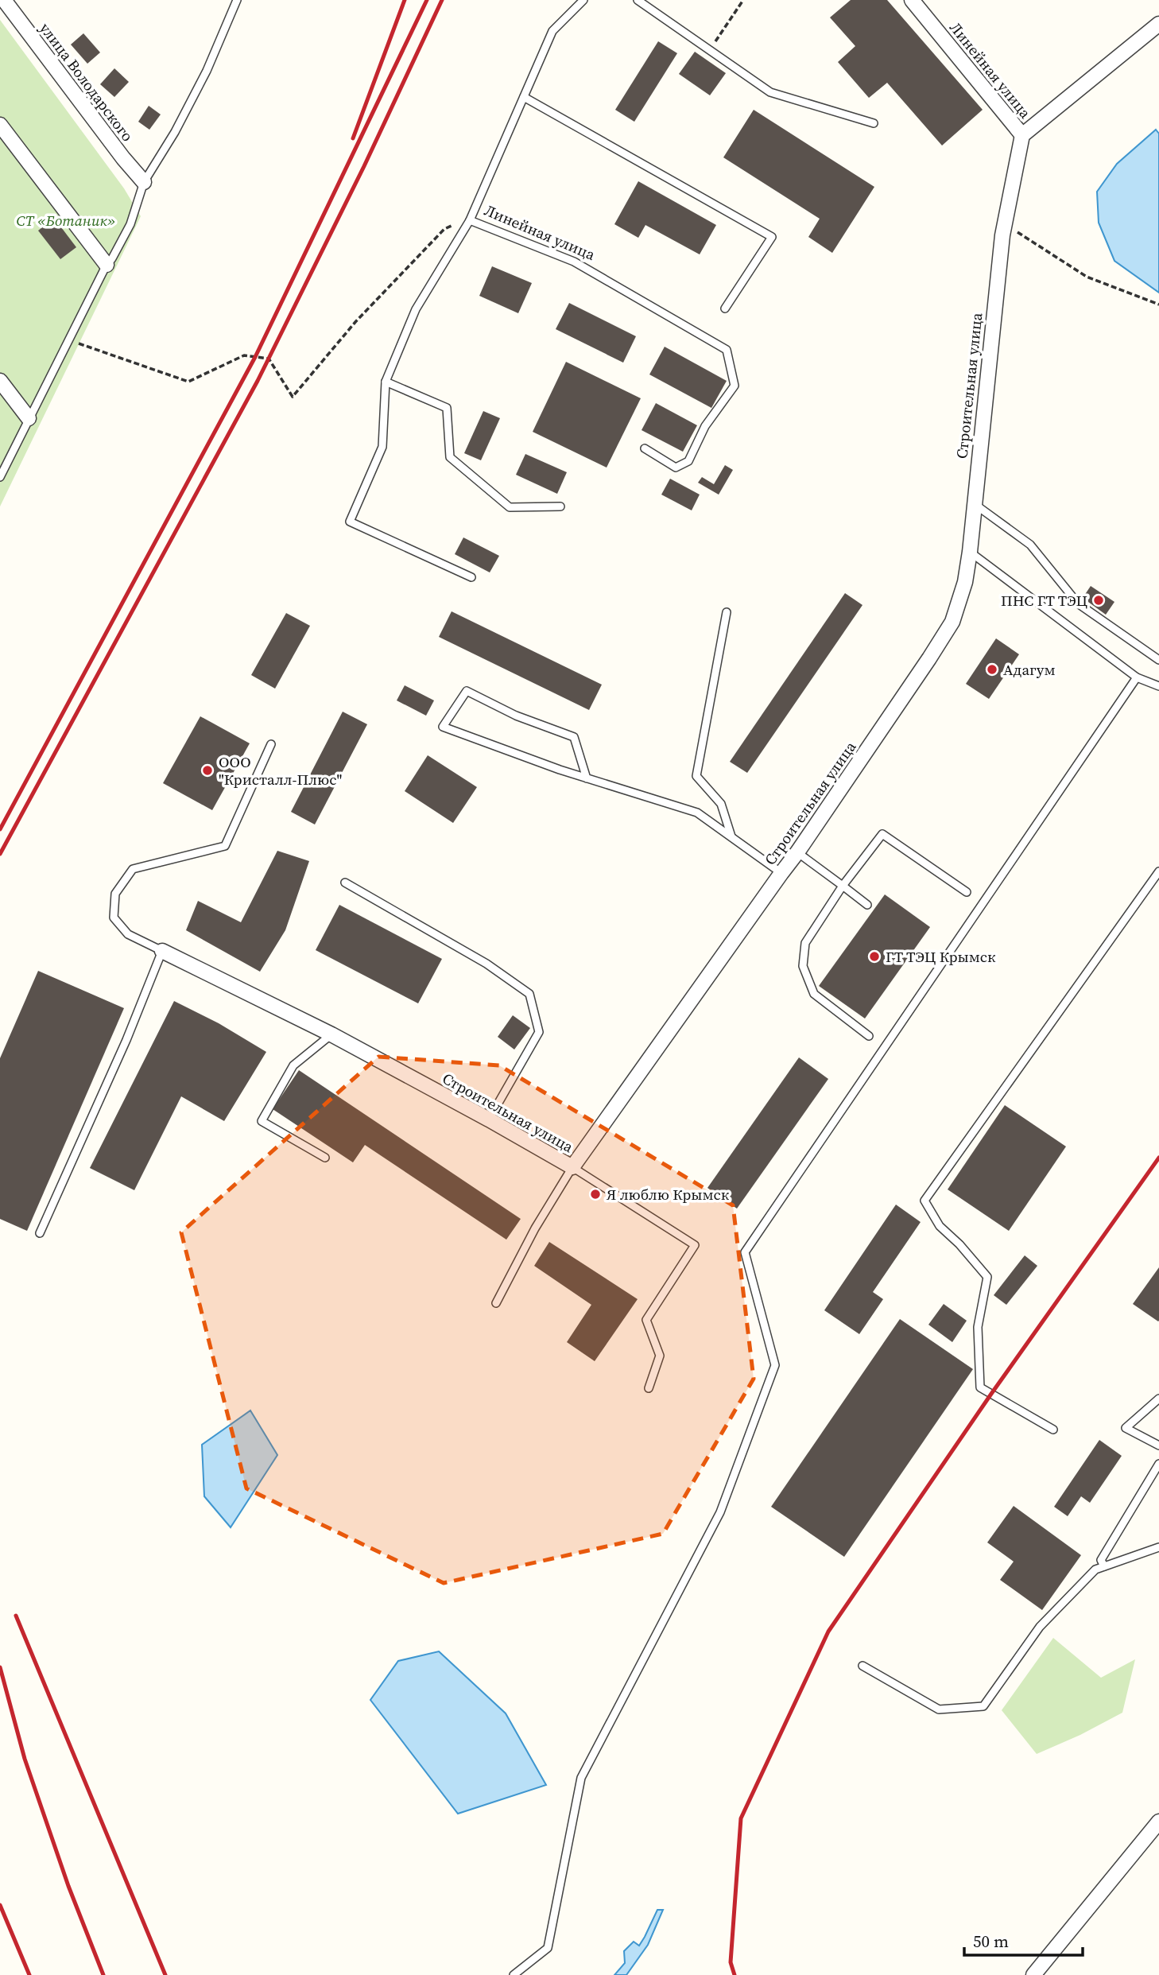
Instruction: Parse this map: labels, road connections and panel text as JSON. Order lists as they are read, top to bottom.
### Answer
{
  "streets": {
    "street": ["Линейная улица", "улица Володарского", "Строительная улица"]
  },
  "crossings": [
    ["Линейная улица", "Строительная улица"]
  ],
  "parks": ["СТ «Ботаник»"],
  "places": [
    "ПНС ГТ ТЭЦ",
    "Адагум",
    "ООО \"Кристалл-Плюс\"",
    "ГТ ТЭЦ Крымск",
    "Я люблю Крымск"
  ],
  "scale_bar": "50 m"
}
